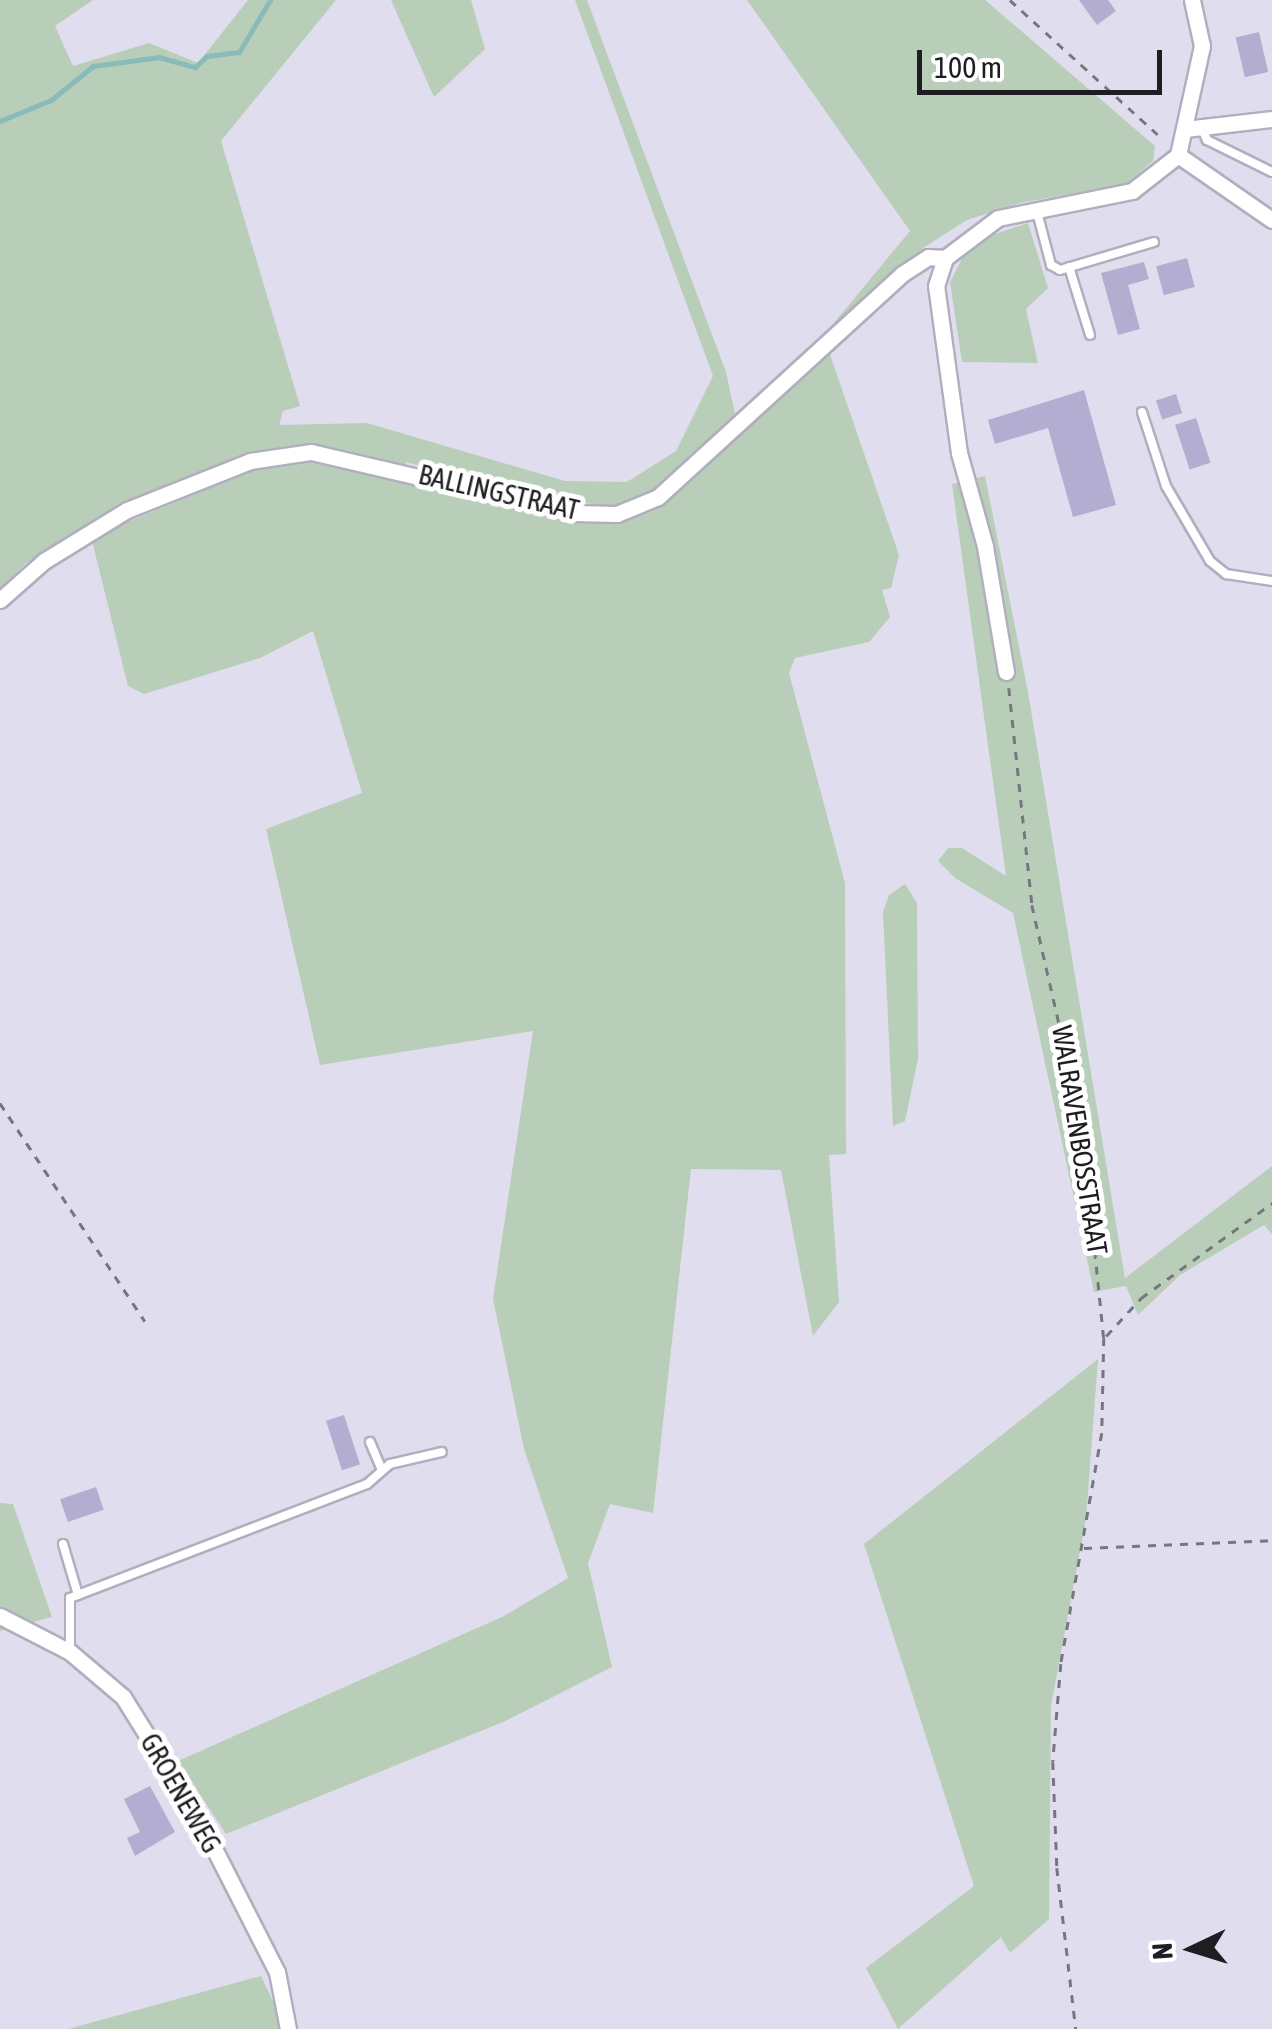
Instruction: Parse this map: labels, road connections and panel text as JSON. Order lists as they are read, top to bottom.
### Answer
{
  "streets": {
    "street": ["BALLINGSTRAAT", "GROENEWEG"],
    "path": ["WALRAVENBOSSTRAAT"]
  },
  "scale_bar": "100 m",
  "north": "left"
}
